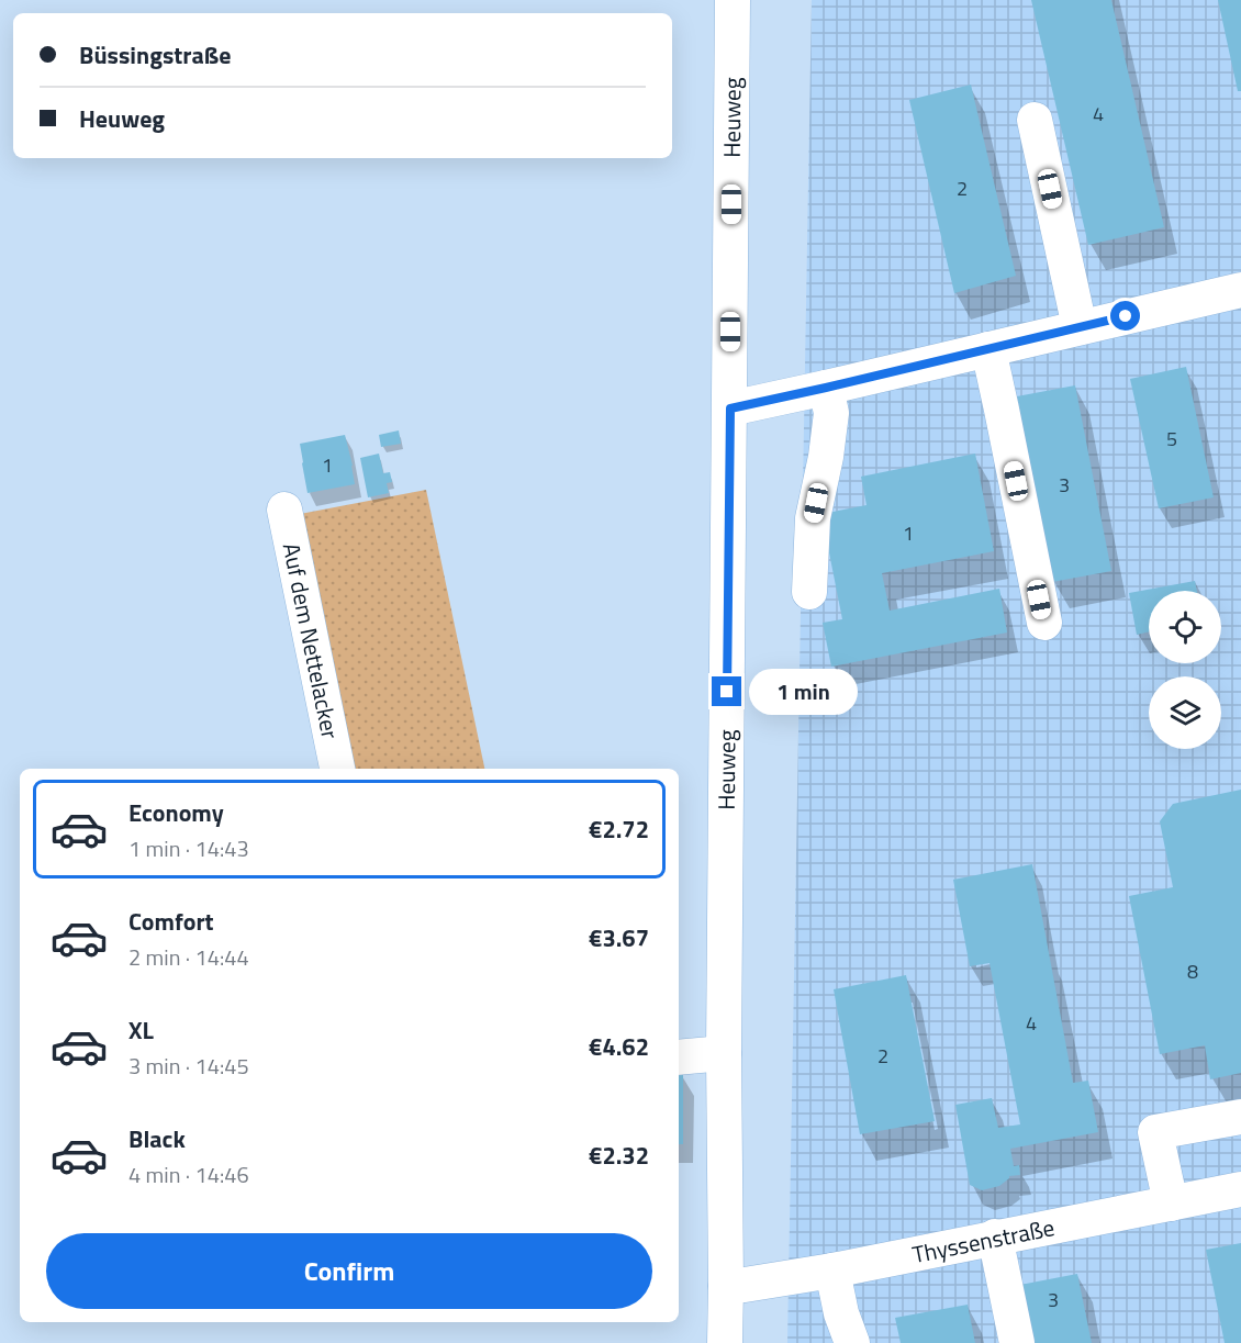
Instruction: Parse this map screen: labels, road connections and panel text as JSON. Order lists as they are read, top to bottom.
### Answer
{
  "streets": {
    "street": ["Heuweg", "Auf dem Nettelacker", "Thyssenstraße"]
  },
  "crossings": [
    ["Heuweg", "Thyssenstraße"]
  ],
  "house_numbers": [
    "4",
    "2",
    "5",
    "1",
    "3",
    "1",
    "8",
    "4",
    "2",
    "3"
  ],
  "page": {
    "banner": ["Büssingstraße", "Heuweg"],
    "bubble": "1 min",
    "list": [
      {
        "name": "Economy",
        "note": "1 min · 14:43",
        "value": "€2.72"
      },
      {
        "name": "Comfort",
        "note": "2 min · 14:44",
        "value": "€3.67"
      },
      {
        "name": "XL",
        "note": "3 min · 14:45",
        "value": "€4.62"
      },
      {
        "name": "Black",
        "note": "4 min · 14:46",
        "value": "€2.32"
      }
    ],
    "buttons": "Confirm"
  }
}
